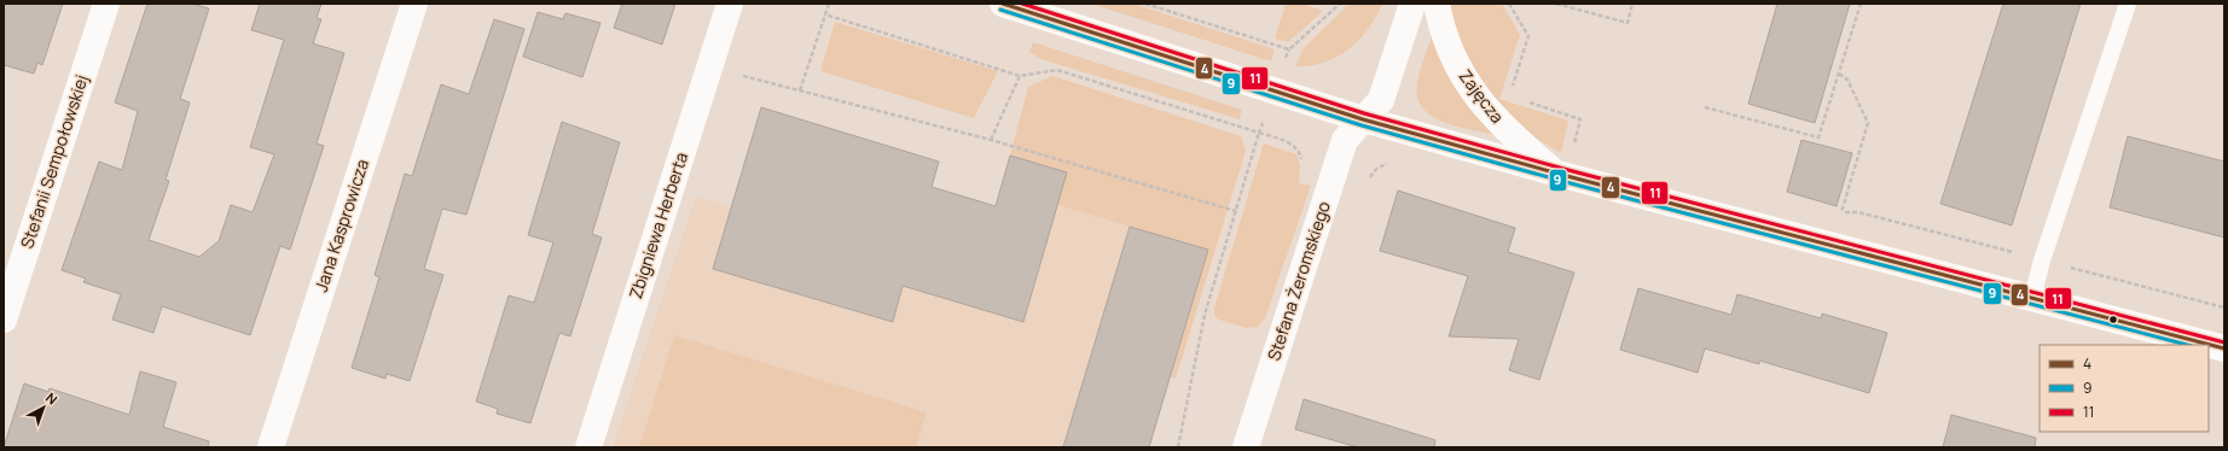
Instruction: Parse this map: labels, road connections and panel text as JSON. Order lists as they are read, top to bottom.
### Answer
{
  "streets": {
    "street": [
      "Zajęcza",
      "Stefanii Sempołowskiej",
      "Jana Kasprowicza",
      "Zbigniewa Herberta",
      "Stefana Żeromskiego"
    ]
  },
  "lines": ["transit line 4", "transit line 11", "transit line 9"],
  "legend": ["4", "9", "11"],
  "north": "top right"
}
